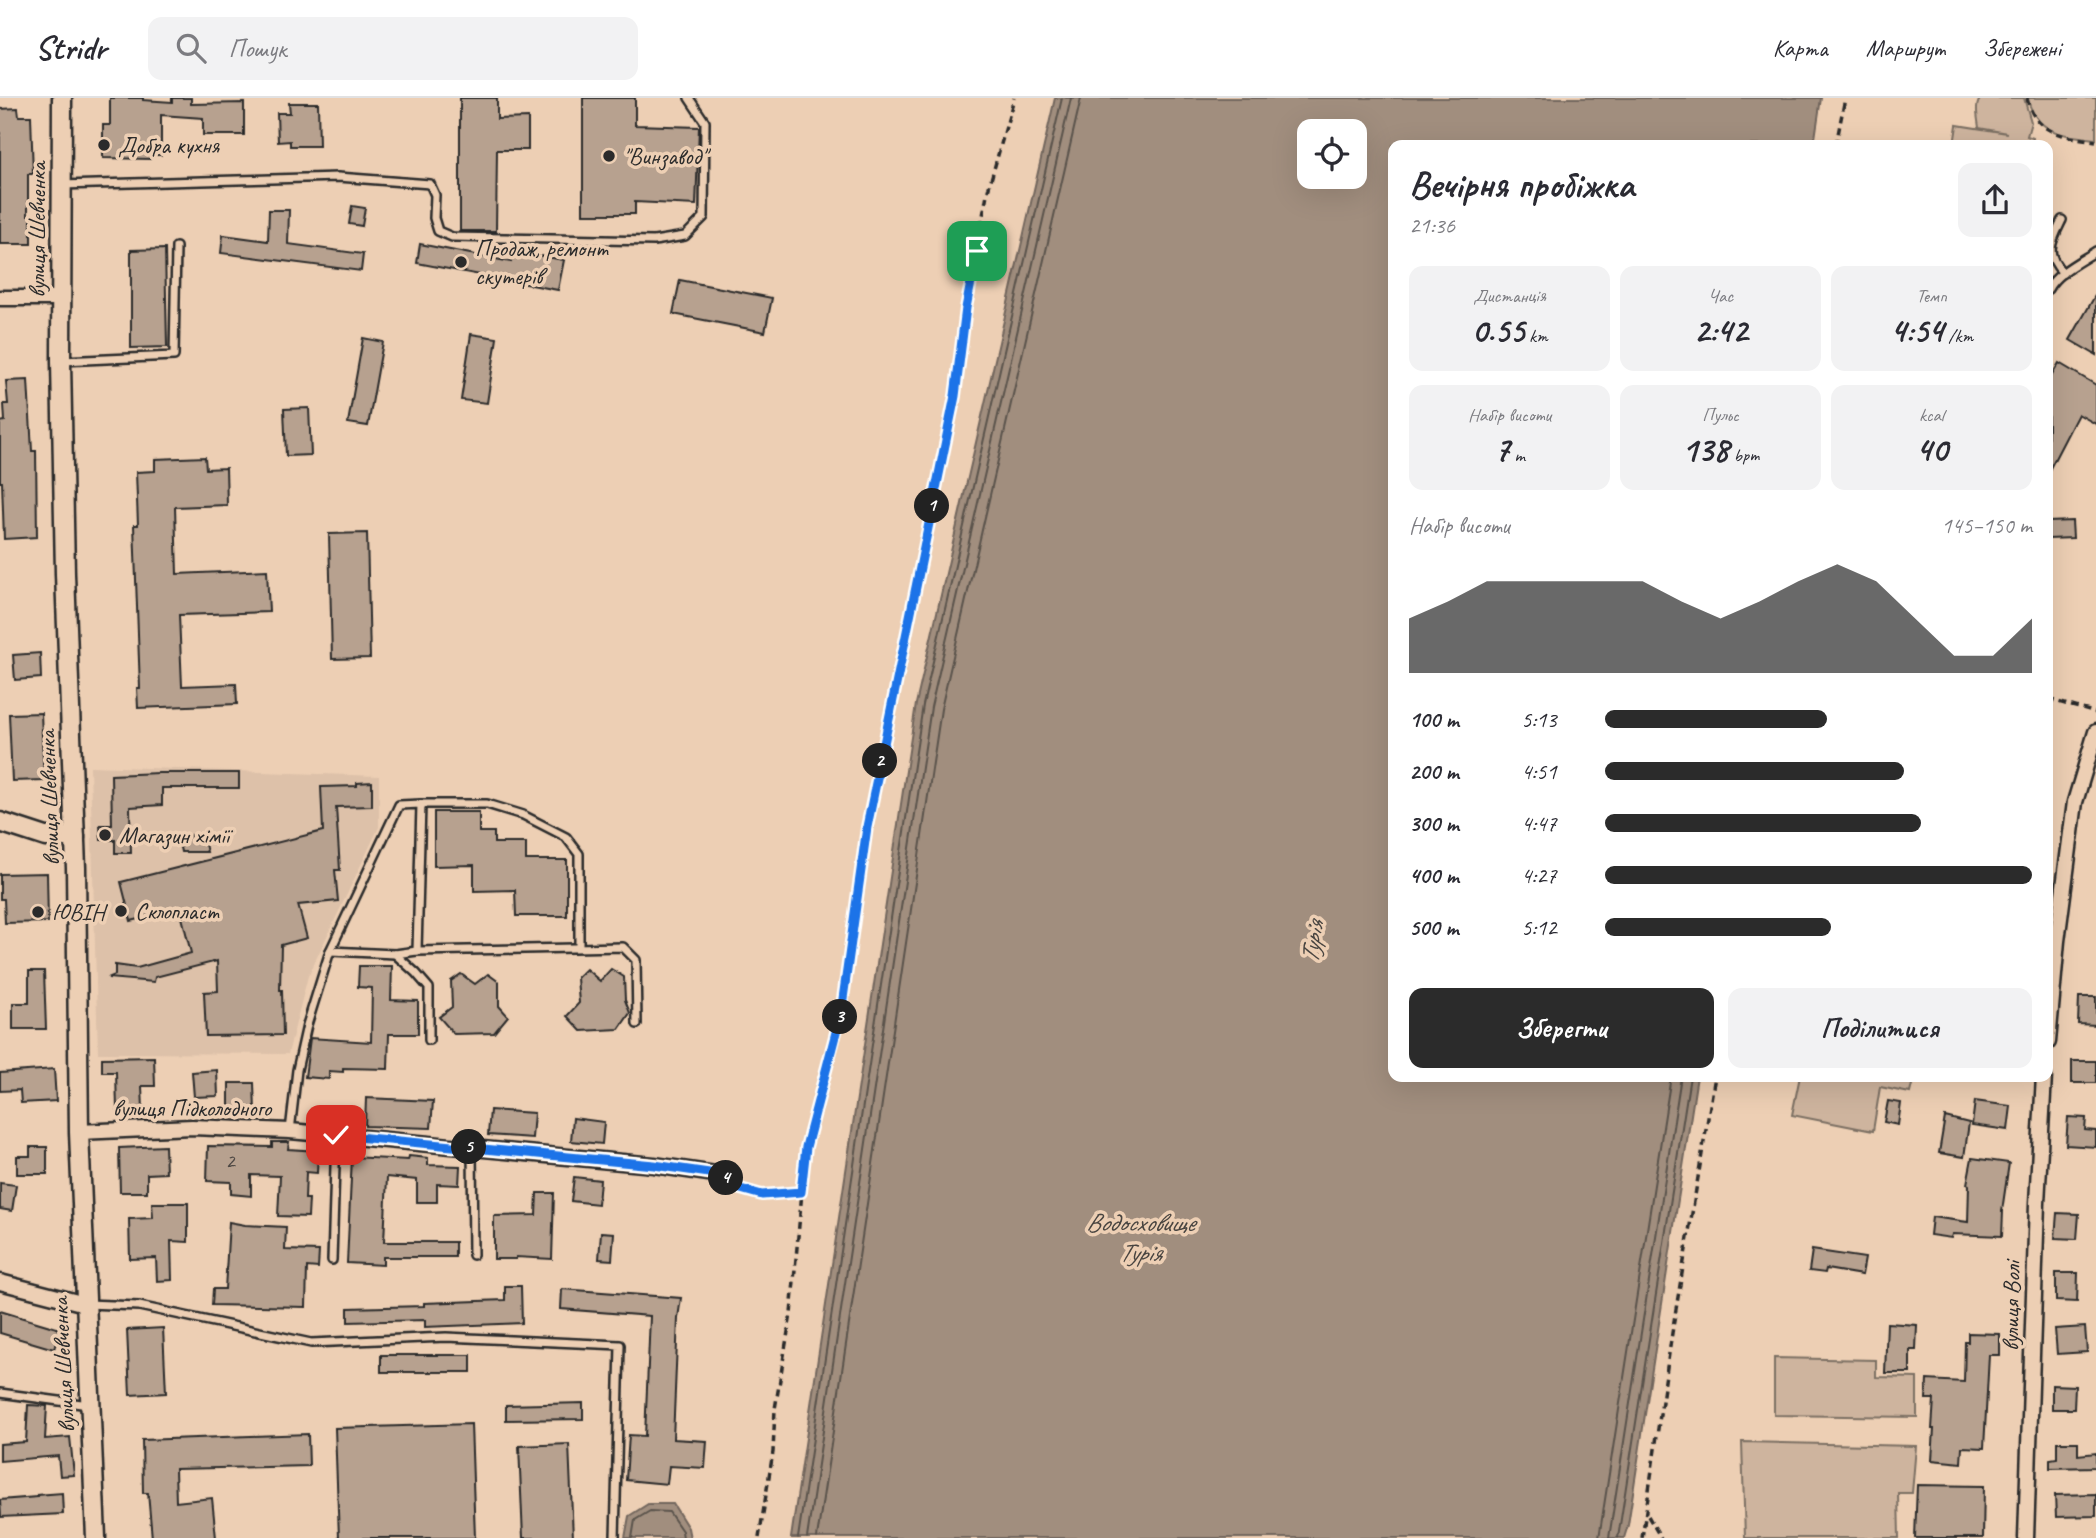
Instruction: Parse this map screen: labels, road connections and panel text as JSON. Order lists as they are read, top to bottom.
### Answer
{
  "streets": {
    "street": ["вулиця Шевченка", "вулиця Підколодного", "вулиця Волі"]
  },
  "crossings": [
    ["вулиця Шевченка", "вулиця Підколодного"]
  ],
  "water": ["Турія", "Водосховище Турія"],
  "places": [
    "Добра кухня",
    "\"Винзавод\"",
    "Продаж, ремонт скутерів",
    "Магазин хімії",
    "Склопласт",
    "ЮВІН"
  ],
  "house_numbers": ["2"],
  "page": {
    "header": "Stridr",
    "search": "Пошук",
    "nav": ["Карта", "Маршрут", "Збережені"],
    "heading": ["Вечірня пробіжка", "21:36"],
    "stats": [
      ["Дистанція", "0.55 km"],
      ["Час", "2:42"],
      ["Темп", "4:54 /km"],
      ["Набір висоти", "7 m"],
      ["Пульс", "138 bpm"],
      ["kcal", "40"]
    ],
    "pins": [
      "1",
      "2",
      "3",
      "5",
      "4"
    ],
    "chart": ["Набір висоти", "145–150 m"],
    "list": [
      {
        "name": "100 m",
        "note": "5:13"
      },
      {
        "name": "200 m",
        "note": "4:51"
      },
      {
        "name": "300 m",
        "note": "4:47"
      },
      {
        "name": "400 m",
        "note": "4:27"
      },
      {
        "name": "500 m",
        "note": "5:12"
      }
    ],
    "buttons": ["Зберегти", "Поділитися"]
  }
}
